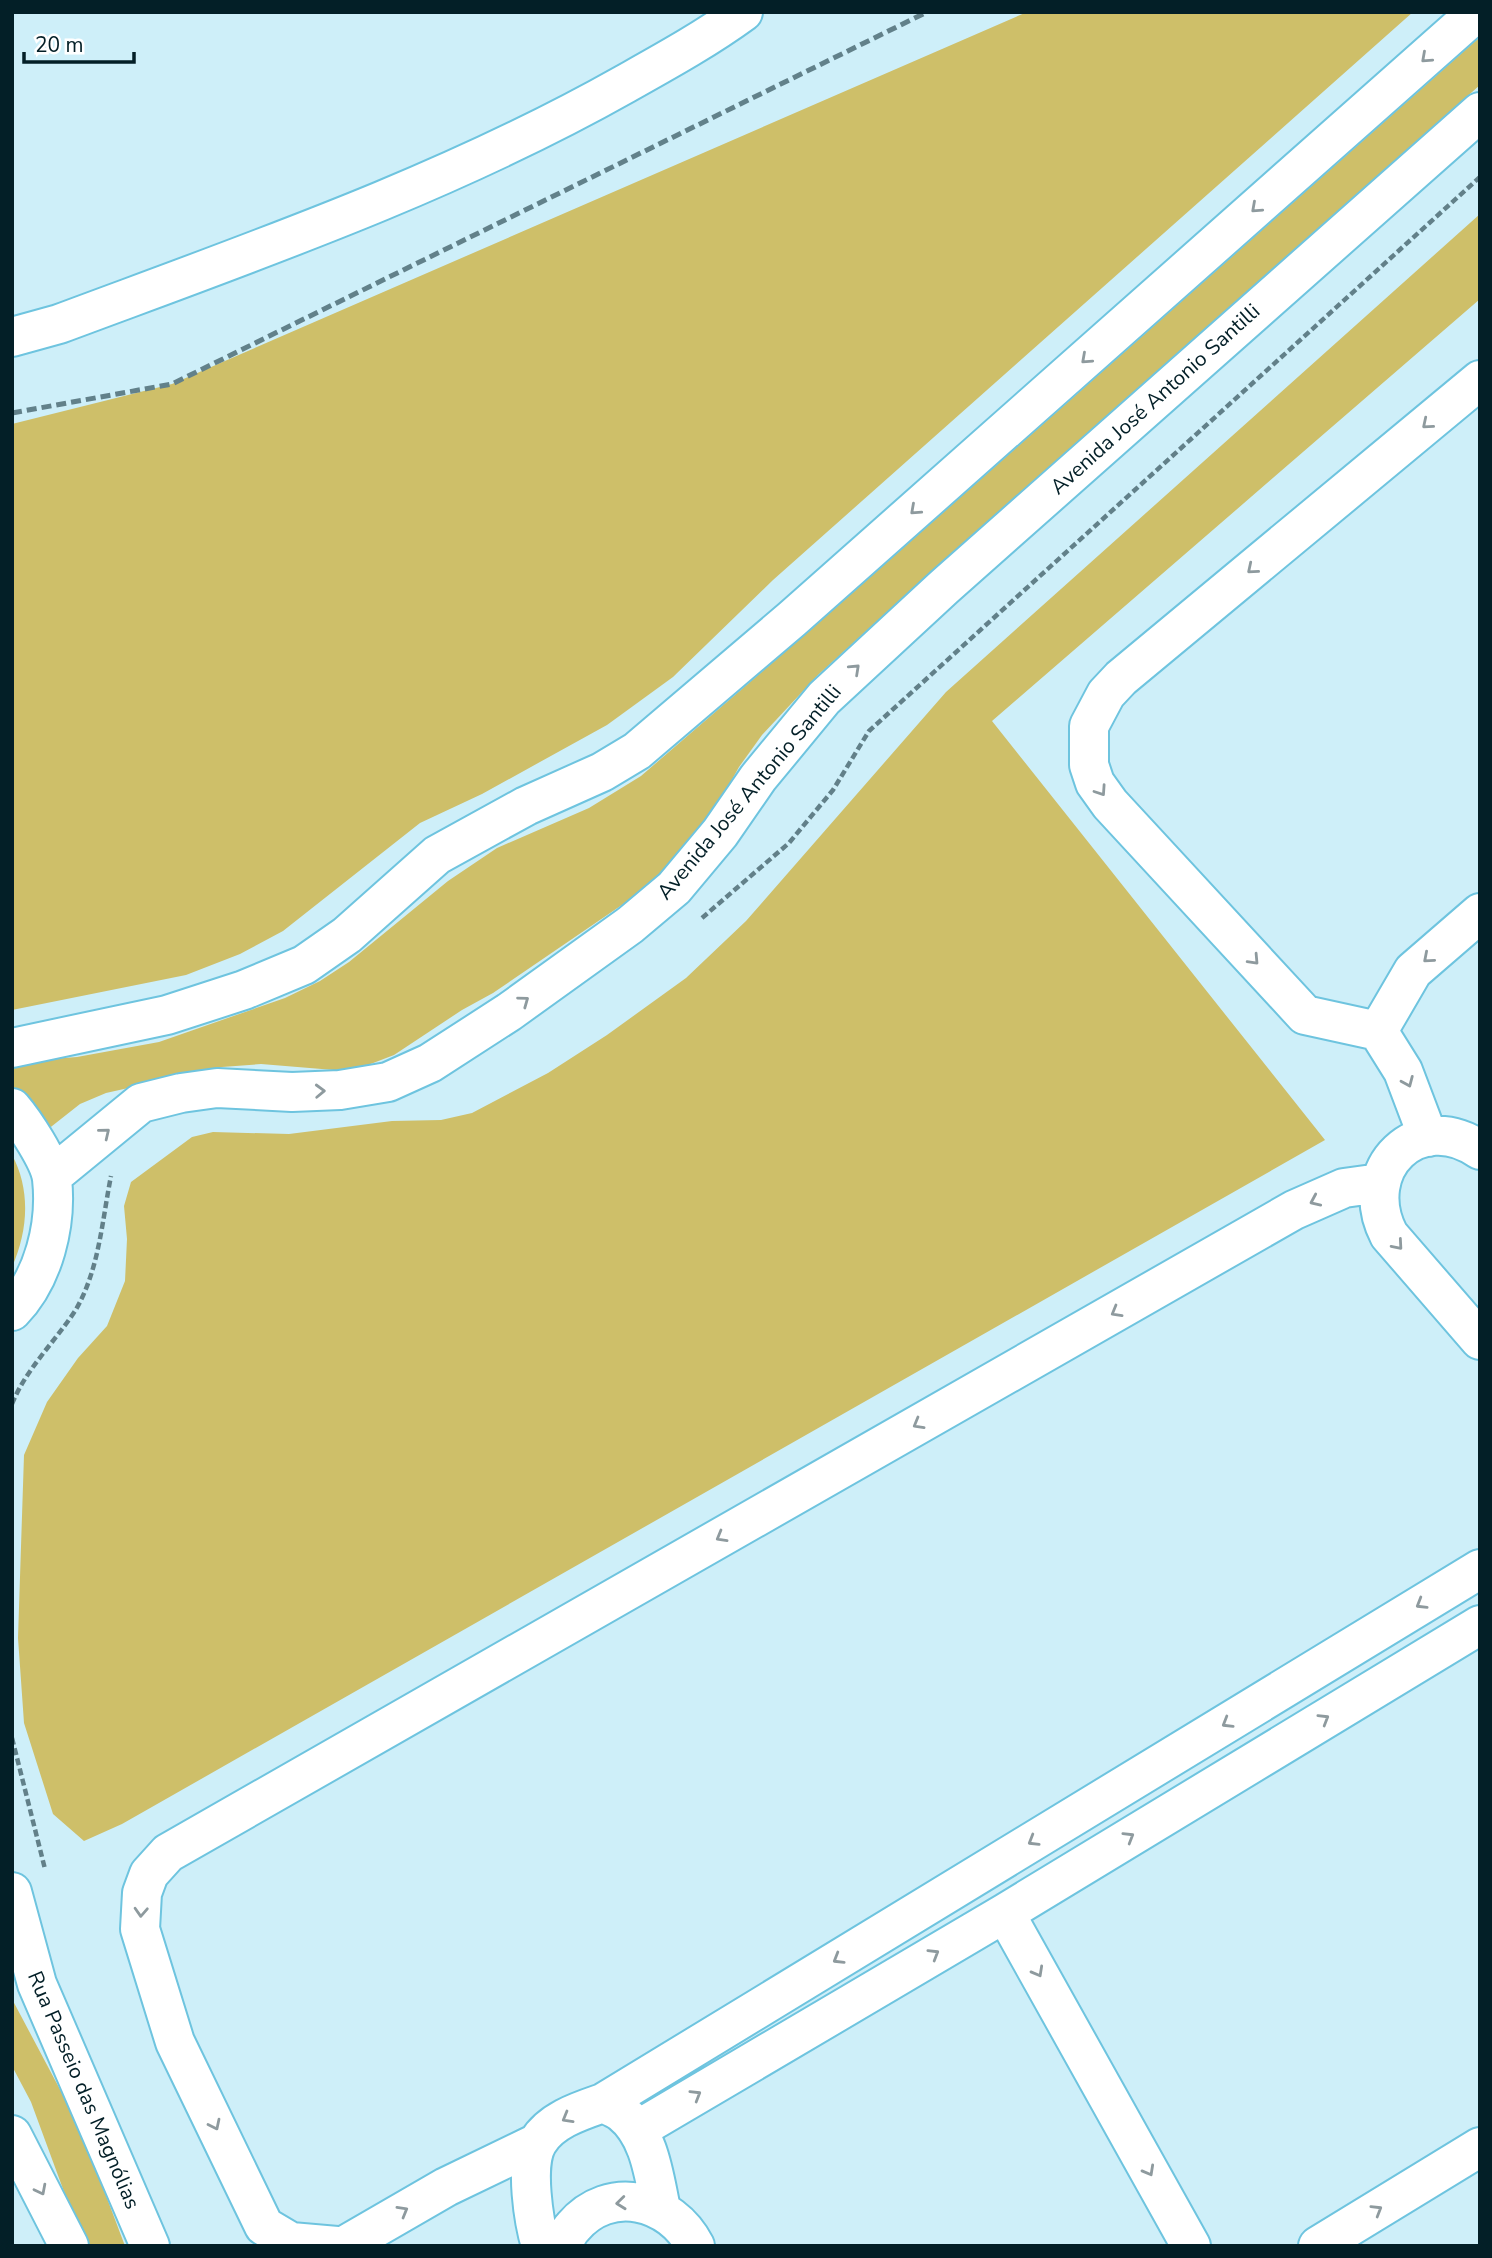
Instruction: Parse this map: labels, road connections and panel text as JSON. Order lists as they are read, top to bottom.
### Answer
{
  "streets": {
    "street": ["Avenida José Antonio Santilli", "Rua Passeio das Magnólias"]
  },
  "scale_bar": "20 m"
}
